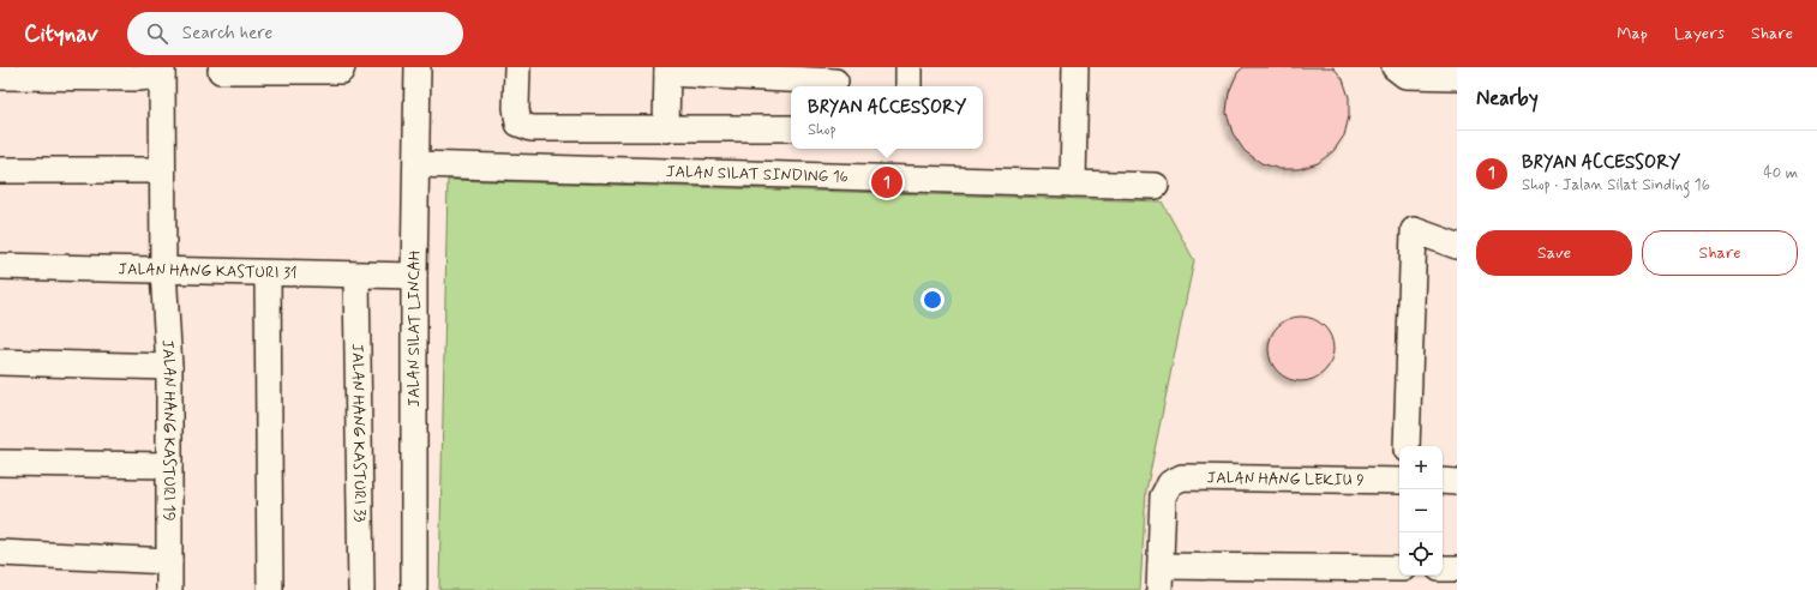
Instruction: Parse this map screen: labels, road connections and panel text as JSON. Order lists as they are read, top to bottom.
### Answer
{
  "streets": {
    "street": [
      "JALAN SILAT SINDING 16",
      "JALAN HANG KASTURI 31",
      "JALAN SILAT LINCAH",
      "JALAN HANG KASTURI 19",
      "JALAN HANG KASTURI 33",
      "JALAN HANG LEKIU 9"
    ]
  },
  "crossings": [
    ["JALAN SILAT SINDING 16", "JALAN SILAT LINCAH"],
    ["JALAN HANG KASTURI 31", "JALAN SILAT LINCAH"],
    ["JALAN HANG KASTURI 31", "JALAN HANG KASTURI 19"],
    ["JALAN HANG KASTURI 31", "JALAN HANG KASTURI 33"]
  ],
  "page": {
    "header": "Citynav",
    "search": "Search here",
    "nav": ["Map", "Layers", "Share"],
    "heading": "Nearby",
    "popup": ["BRYAN ACCESSORY", "Shop"],
    "list": [
      {
        "mark": "1",
        "name": "BRYAN ACCESSORY",
        "note": "Shop · Jalan Silat Sinding 16",
        "value": "40 m"
      }
    ],
    "pins": "1",
    "buttons": ["Save", "Share"],
    "map_buttons": ["+", "−"]
  }
}
